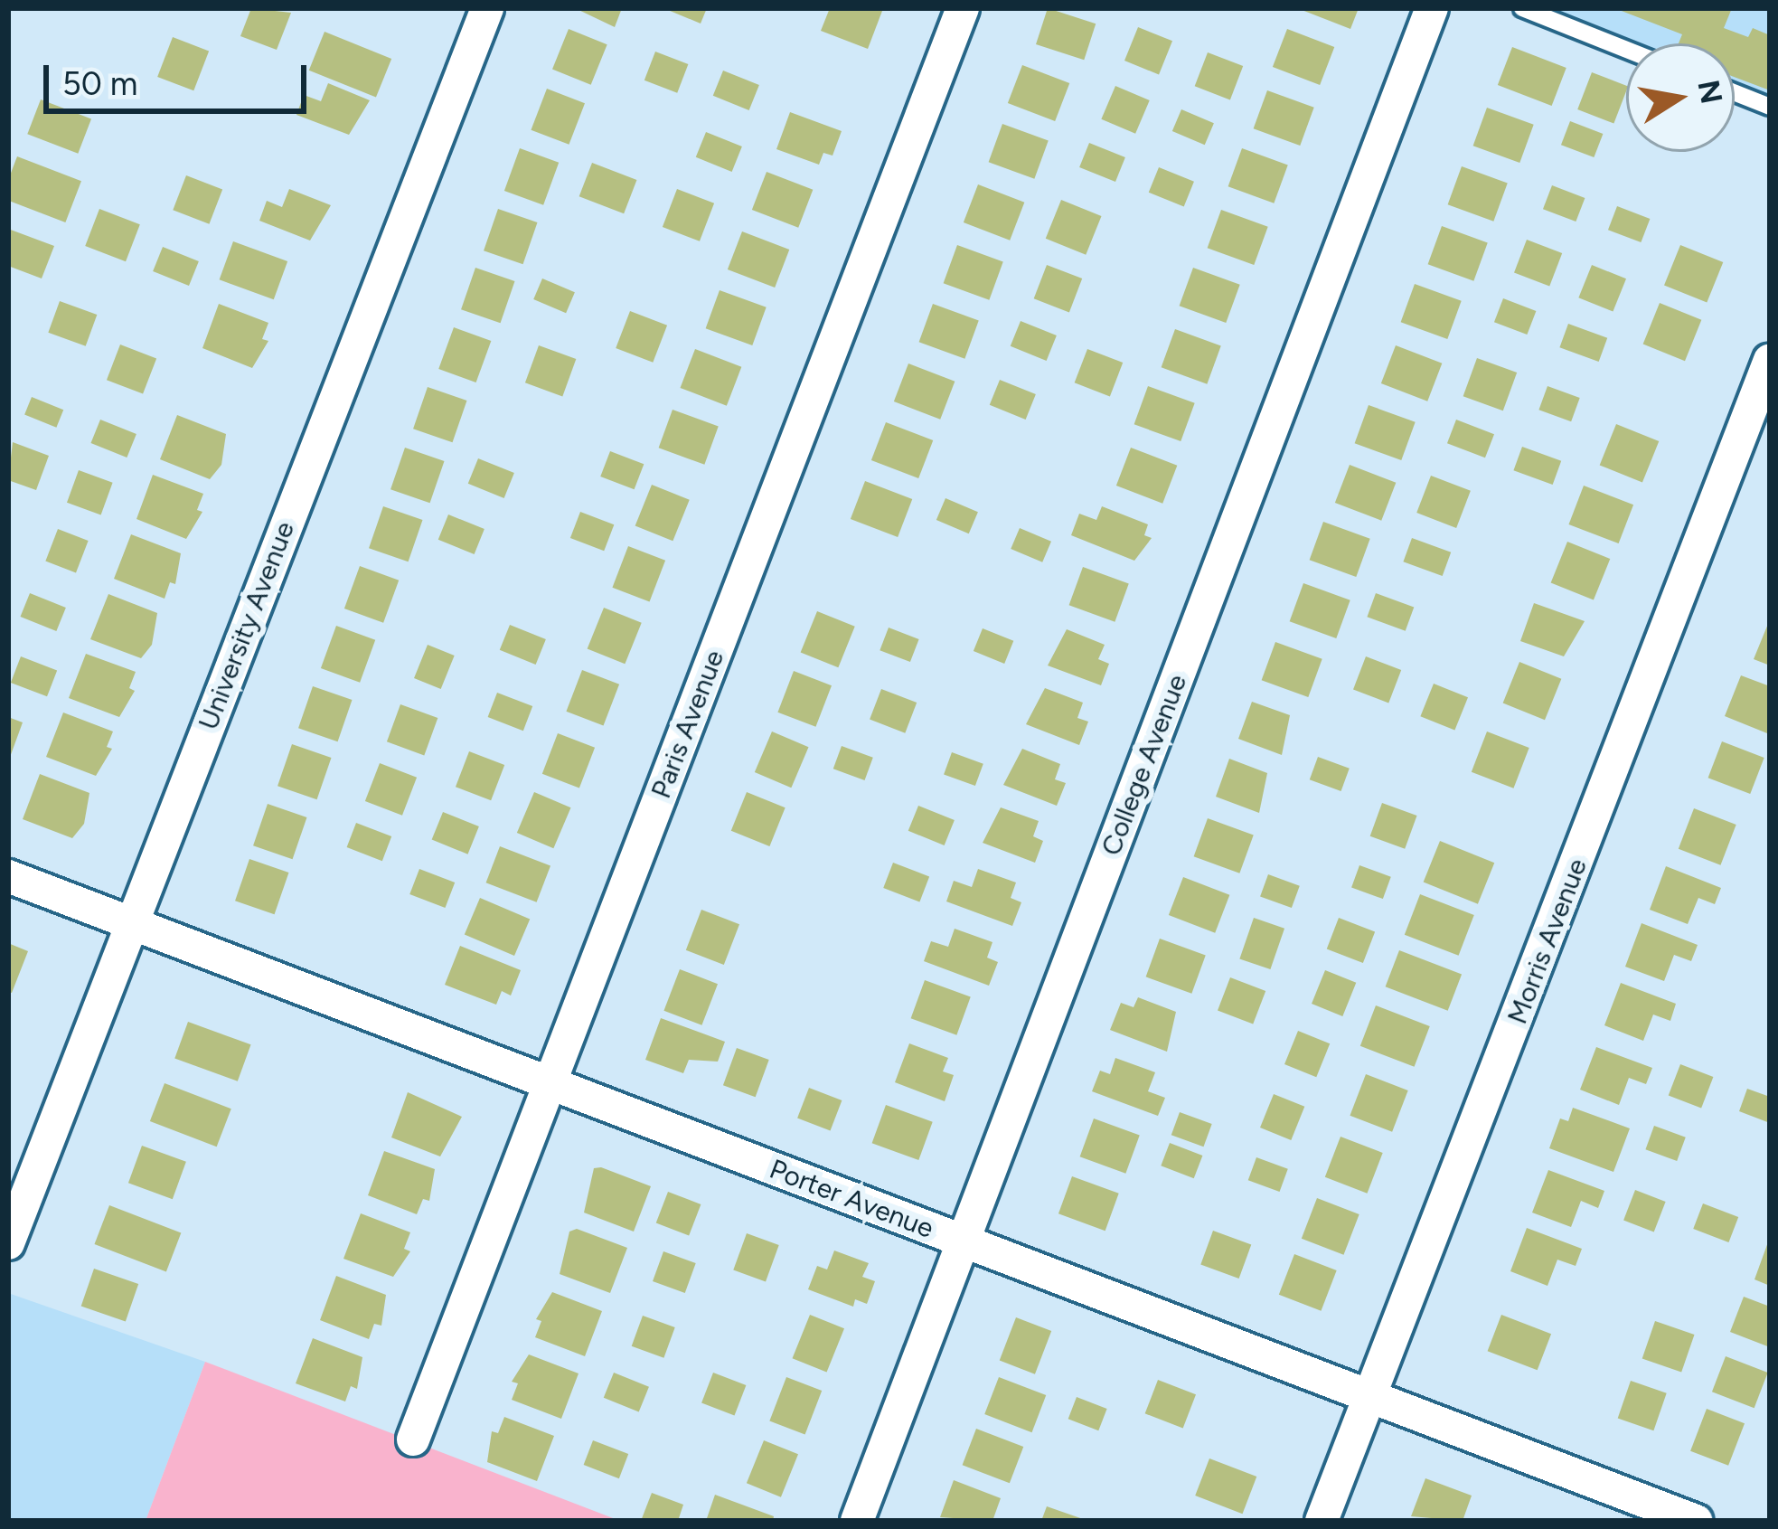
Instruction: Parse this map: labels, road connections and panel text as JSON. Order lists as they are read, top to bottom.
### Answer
{
  "streets": {
    "street": [
      "University Avenue",
      "Paris Avenue",
      "College Avenue",
      "Morris Avenue",
      "Porter Avenue"
    ]
  },
  "crossings": [
    ["University Avenue", "Porter Avenue"],
    ["Paris Avenue", "Porter Avenue"],
    ["College Avenue", "Porter Avenue"],
    ["Morris Avenue", "Porter Avenue"]
  ],
  "scale_bar": "50 m",
  "north": "right"
}
